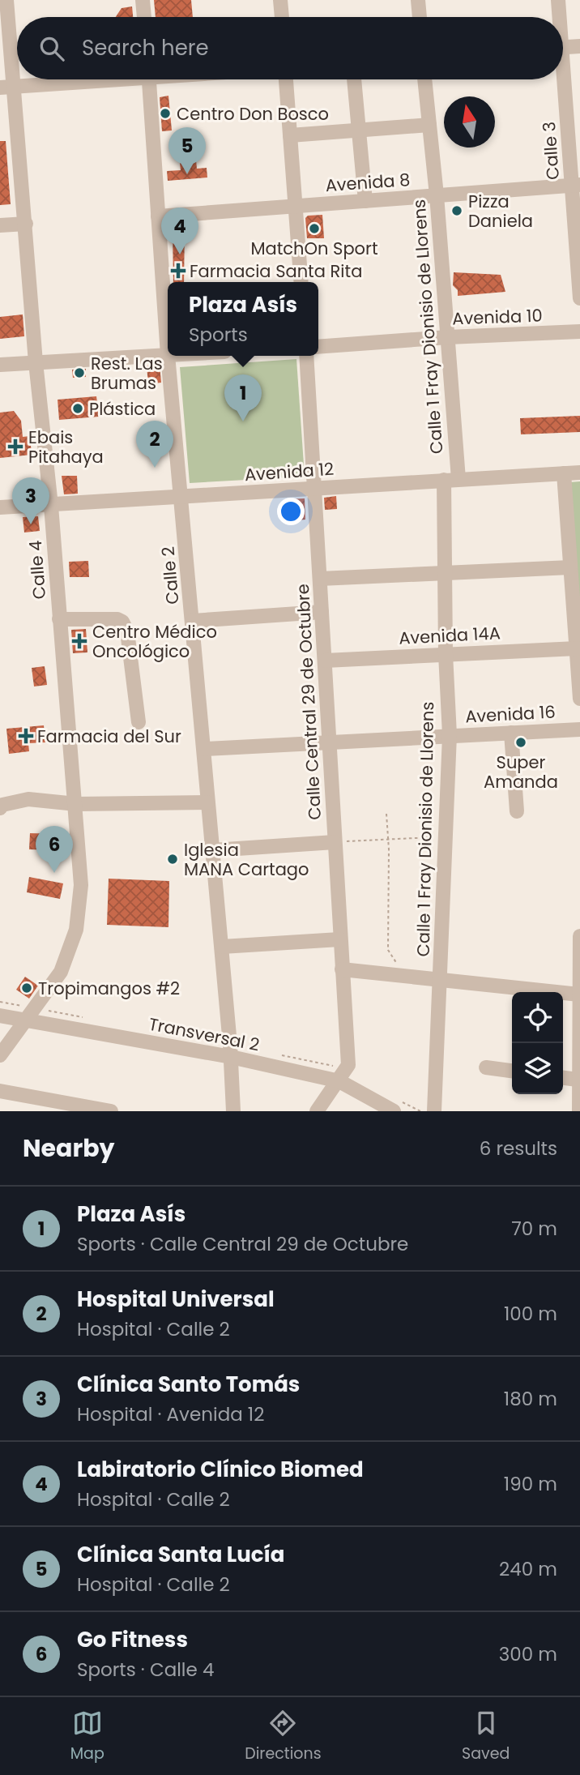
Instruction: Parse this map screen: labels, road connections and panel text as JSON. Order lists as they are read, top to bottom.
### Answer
{
  "streets": {
    "street": [
      "Calle 3",
      "Avenida 8",
      "Avenida 10",
      "Calle 1 Fray Dionisio de Llorens",
      "Avenida 12",
      "Calle 4",
      "Calle 2",
      "Avenida 14A",
      "Calle Central 29 de Octubre",
      "Avenida 16",
      "Transversal 2"
    ]
  },
  "crossings": [
    ["Calle 3", "Avenida 8"],
    ["Avenida 8", "Calle 1 Fray Dionisio de Llorens"],
    ["Avenida 8", "Calle 2"],
    ["Avenida 10", "Calle 1 Fray Dionisio de Llorens"],
    ["Calle 1 Fray Dionisio de Llorens", "Avenida 12"],
    ["Calle 1 Fray Dionisio de Llorens", "Avenida 14A"],
    ["Calle 1 Fray Dionisio de Llorens", "Avenida 16"],
    ["Avenida 12", "Calle 4"],
    ["Avenida 12", "Calle 2"],
    ["Avenida 12", "Calle Central 29 de Octubre"],
    ["Calle 4", "Transversal 2"],
    ["Calle 2", "Avenida 16"],
    ["Calle 2", "Transversal 2"],
    ["Avenida 14A", "Calle Central 29 de Octubre"],
    ["Calle Central 29 de Octubre", "Avenida 16"],
    ["Calle Central 29 de Octubre", "Transversal 2"]
  ],
  "places": {
    "other": [
      "Centro Don Bosco",
      "Pizza Daniela",
      "MatchOn Sport",
      "Rest. Las Brumas",
      "Plástica",
      "Super Amanda",
      "Iglesia MANA Cartago",
      "Tropimangos #2"
    ],
    "health": [
      "Farmacia Santa Rita",
      "Ebais Pitahaya",
      "Centro Médico Oncológico",
      "Farmacia del Sur"
    ]
  },
  "north": "top",
  "page": {
    "search": "Search here",
    "pins": [
      "5",
      "4",
      "1",
      "2",
      "3",
      "6"
    ],
    "popup": ["Plaza Asís", "Sports"],
    "heading": ["Nearby", "6 results"],
    "list": [
      {
        "mark": "1",
        "name": "Plaza Asís",
        "note": "Sports · Calle Central 29 de Octubre",
        "value": "70 m"
      },
      {
        "mark": "2",
        "name": "Hospital Universal",
        "note": "Hospital · Calle 2",
        "value": "100 m"
      },
      {
        "mark": "3",
        "name": "Clínica Santo Tomás",
        "note": "Hospital · Avenida 12",
        "value": "180 m"
      },
      {
        "mark": "4",
        "name": "Labiratorio Clínico Biomed",
        "note": "Hospital · Calle 2",
        "value": "190 m"
      },
      {
        "mark": "5",
        "name": "Clínica Santa Lucía",
        "note": "Hospital · Calle 2",
        "value": "240 m"
      },
      {
        "mark": "6",
        "name": "Go Fitness",
        "note": "Sports · Calle 4",
        "value": "300 m"
      }
    ],
    "nav": ["Map", "Directions", "Saved"]
  }
}
